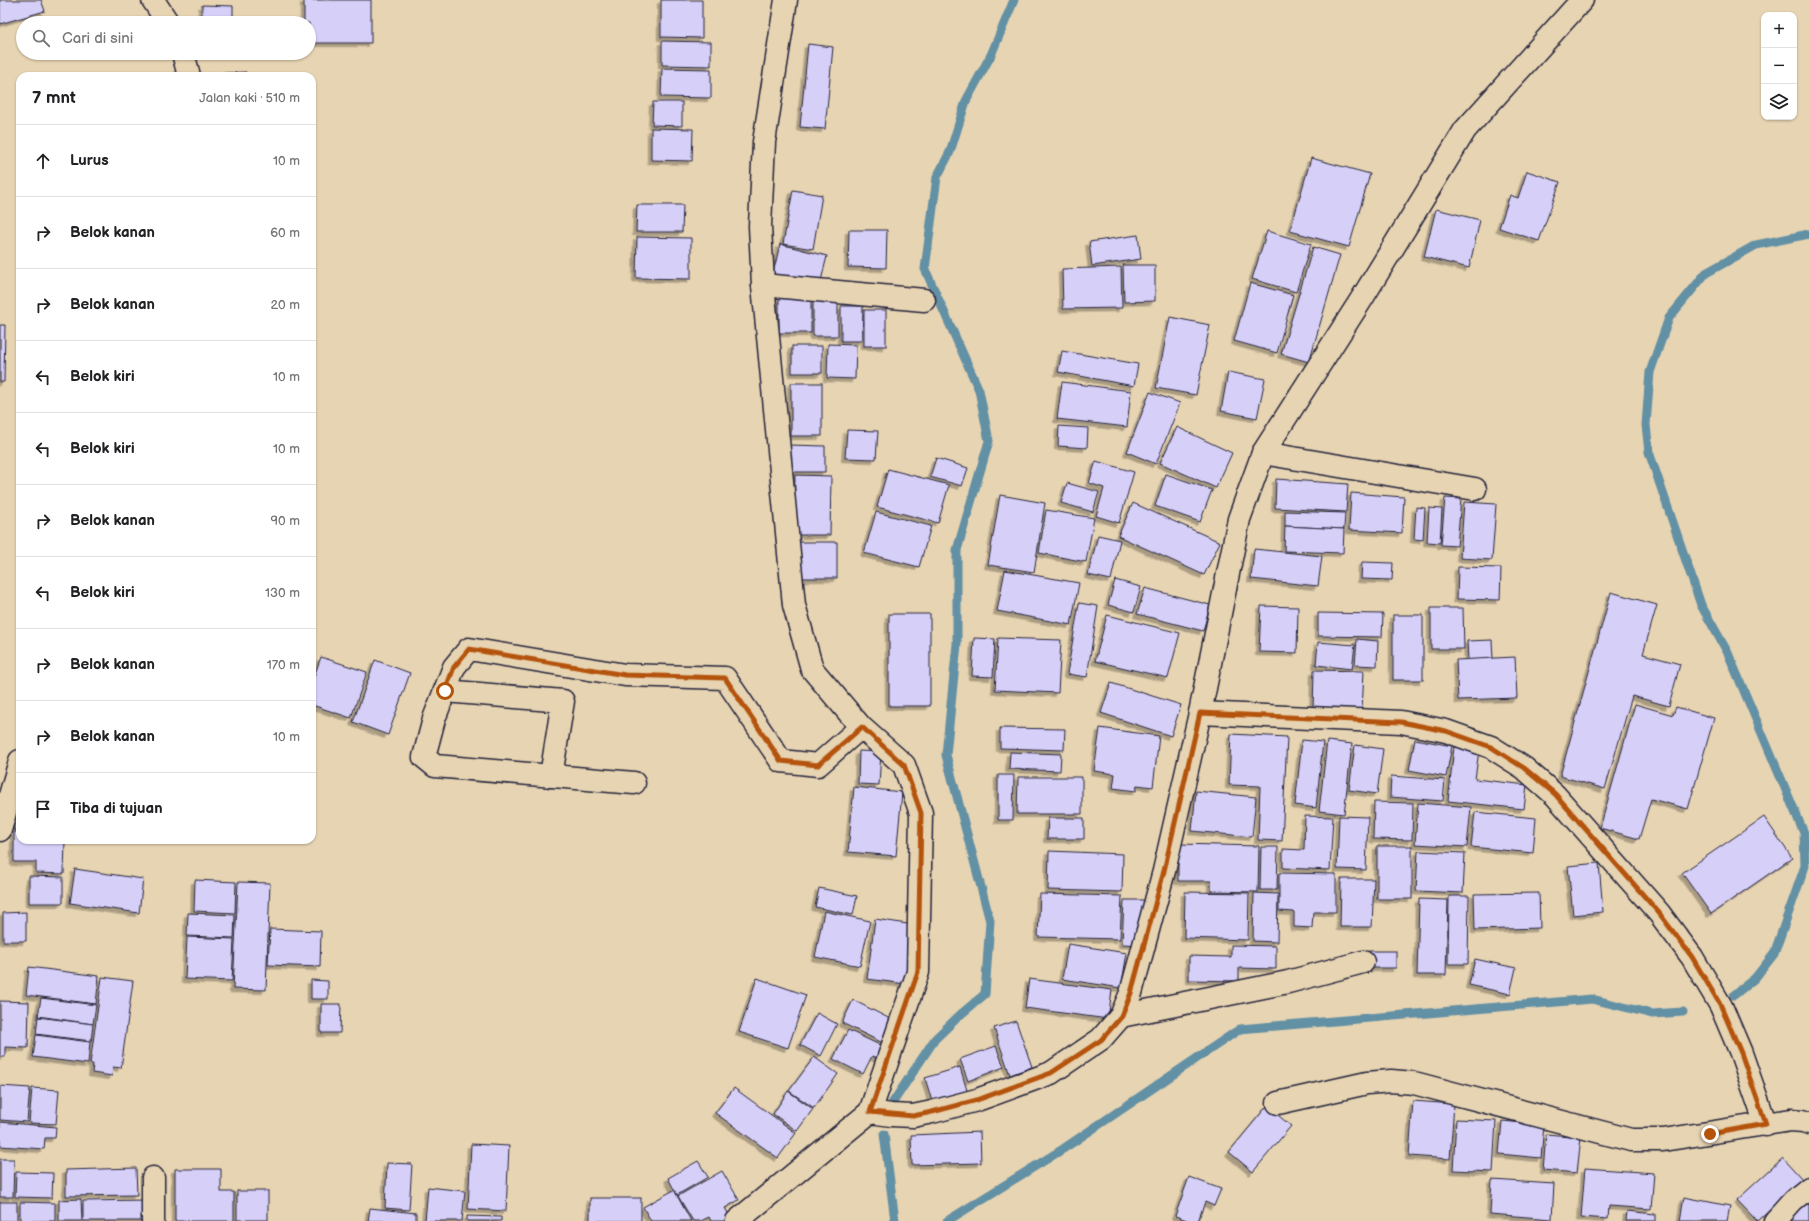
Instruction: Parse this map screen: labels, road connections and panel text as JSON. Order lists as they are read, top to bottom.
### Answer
{
  "page": {
    "map_buttons": ["+", "−"],
    "search": "Cari di sini",
    "heading": ["7 mnt", "Jalan kaki · 510 m"],
    "list": [
      ["Lurus", "10 m"],
      ["Belok kanan", "60 m"],
      ["Belok kanan", "20 m"],
      ["Belok kiri", "10 m"],
      ["Belok kiri", "10 m"],
      ["Belok kanan", "90 m"],
      ["Belok kiri", "130 m"],
      ["Belok kanan", "170 m"],
      ["Belok kanan", "10 m"],
      "Tiba di tujuan"
    ]
  }
}
